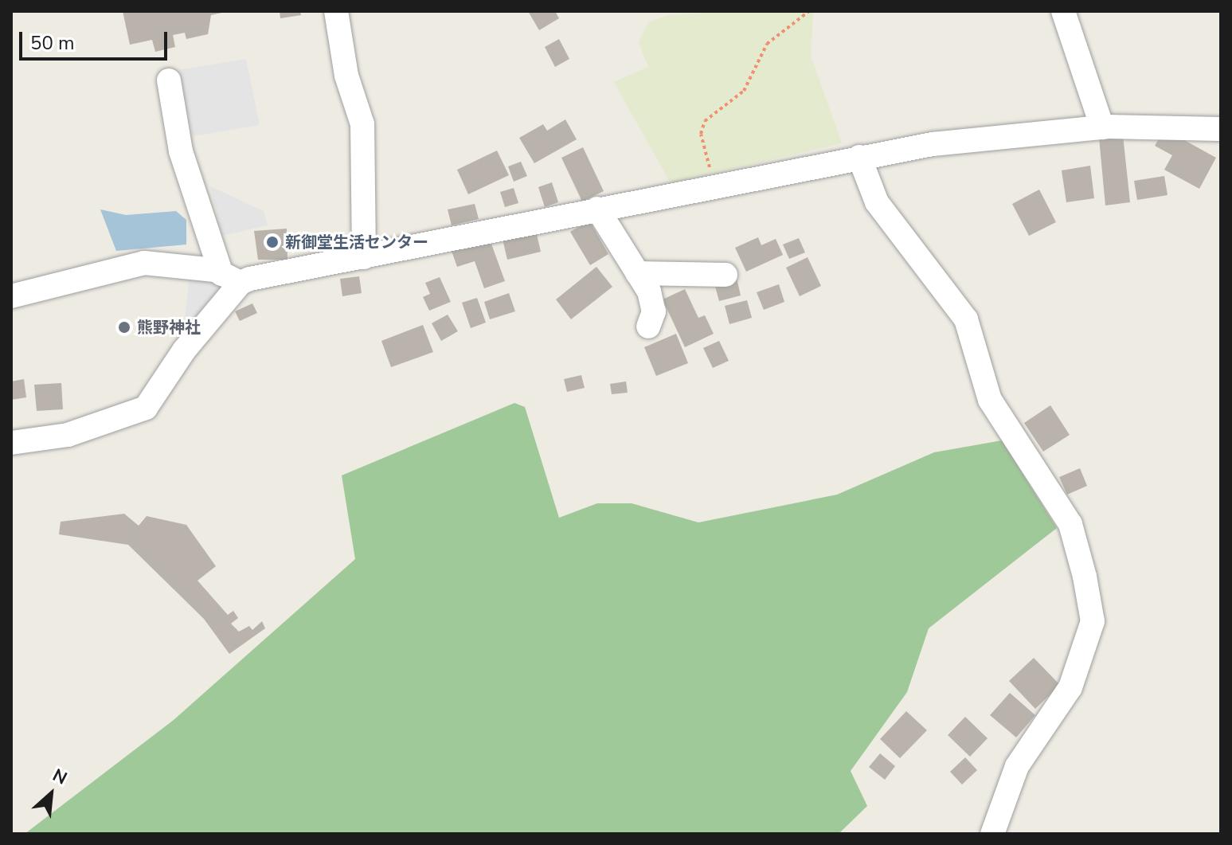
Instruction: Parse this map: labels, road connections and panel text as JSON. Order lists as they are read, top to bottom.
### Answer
{
  "places": ["新御堂生活センター", "熊野神社"],
  "scale_bar": "50 m",
  "north": "top right"
}
